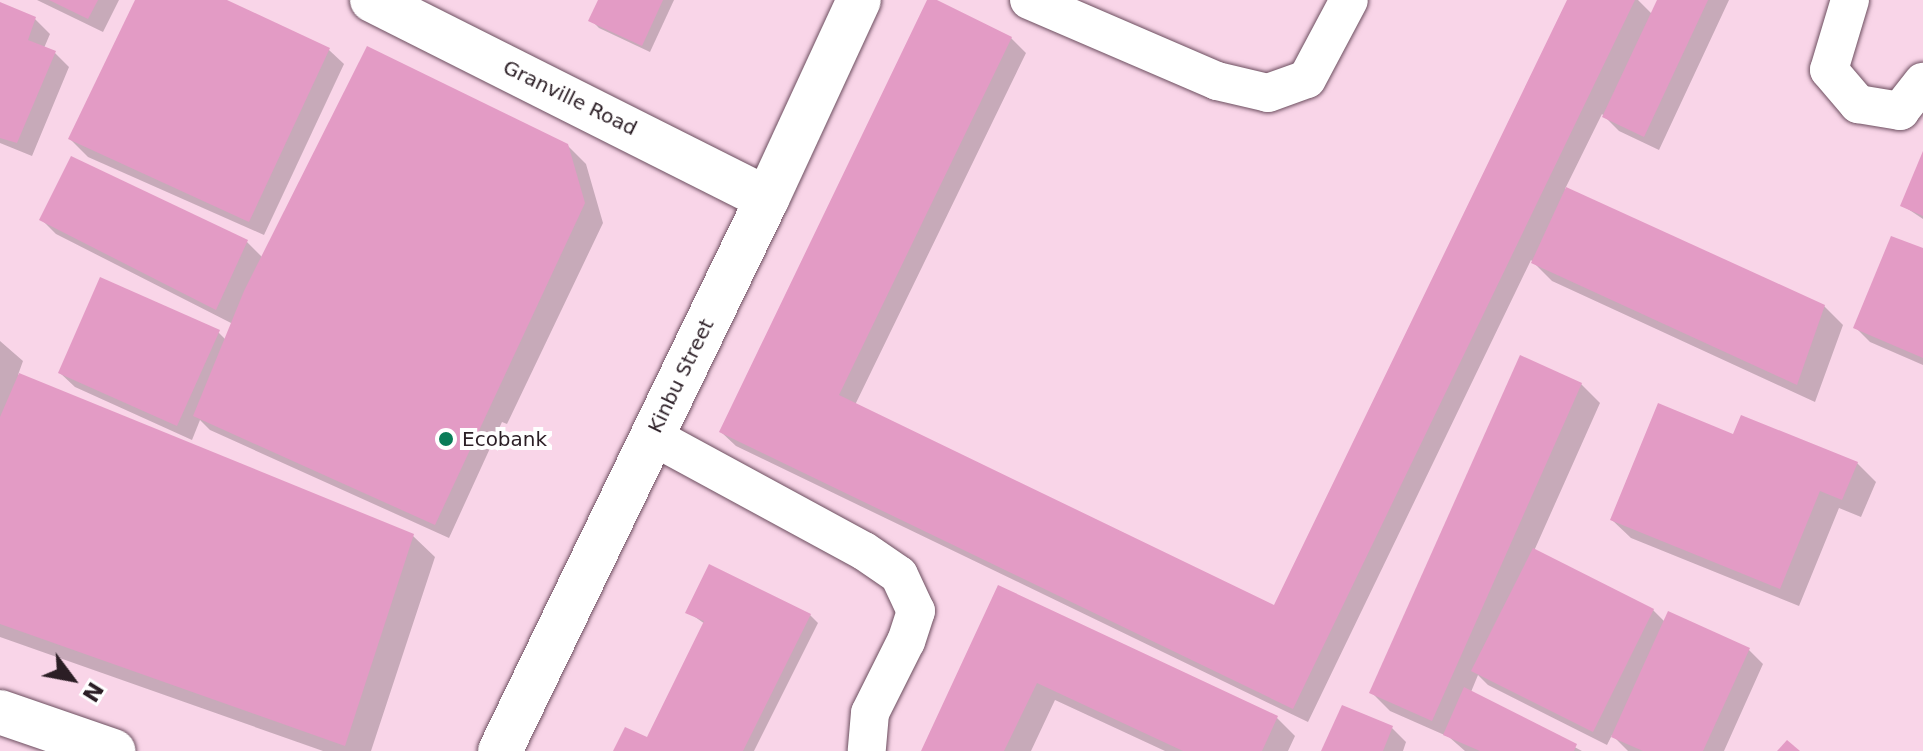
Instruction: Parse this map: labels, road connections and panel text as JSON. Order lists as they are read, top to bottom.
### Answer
{
  "streets": {
    "street": ["Granville Road", "Kinbu Street"]
  },
  "crossings": [
    ["Granville Road", "Kinbu Street"]
  ],
  "places": ["Ecobank"],
  "north": "bottom right"
}
